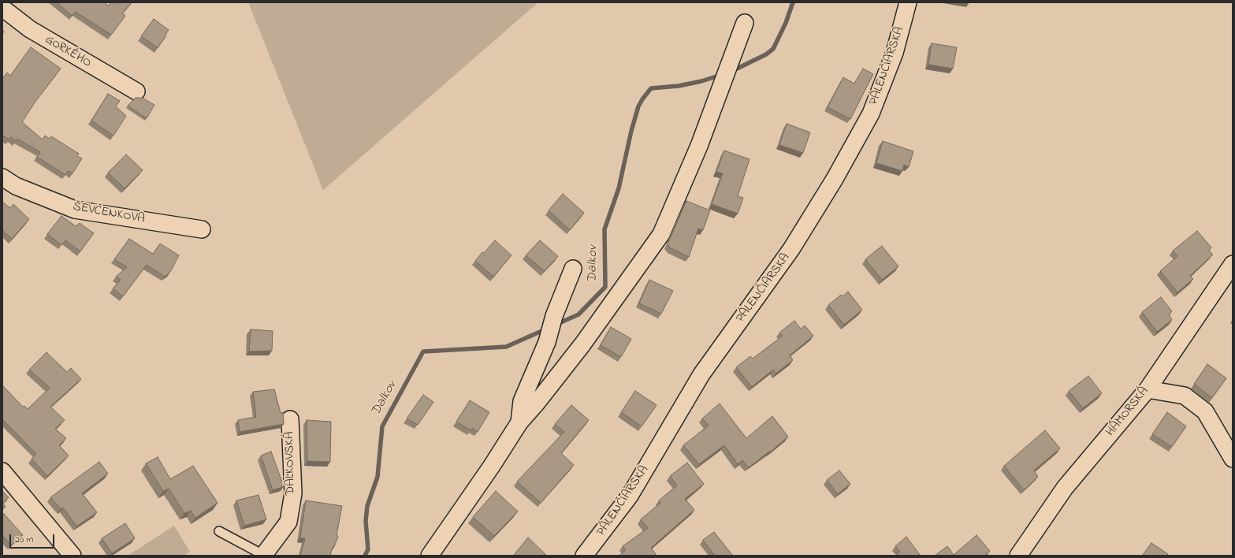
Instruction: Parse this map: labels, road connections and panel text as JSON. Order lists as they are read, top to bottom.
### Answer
{
  "streets": {
    "street": [
      "GORKÉHO",
      "PÁLENČIARSKA",
      "ŠEVČENKOVA",
      "HÁMORSKÁ",
      "DAĽKOVSKÁ"
    ]
  },
  "water": ["Dalkov"],
  "scale_bar": "20 m"
}
